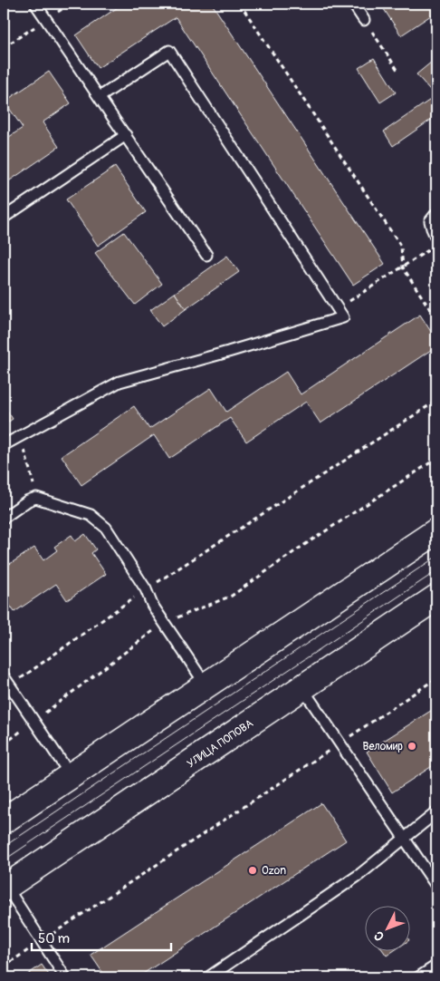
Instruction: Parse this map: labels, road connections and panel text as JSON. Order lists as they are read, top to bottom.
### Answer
{
  "streets": {
    "main road": ["УЛИЦА ПОПОВА"]
  },
  "places": ["Веломир", "Ozon"],
  "scale_bar": "50 m",
  "north": "bottom left"
}
